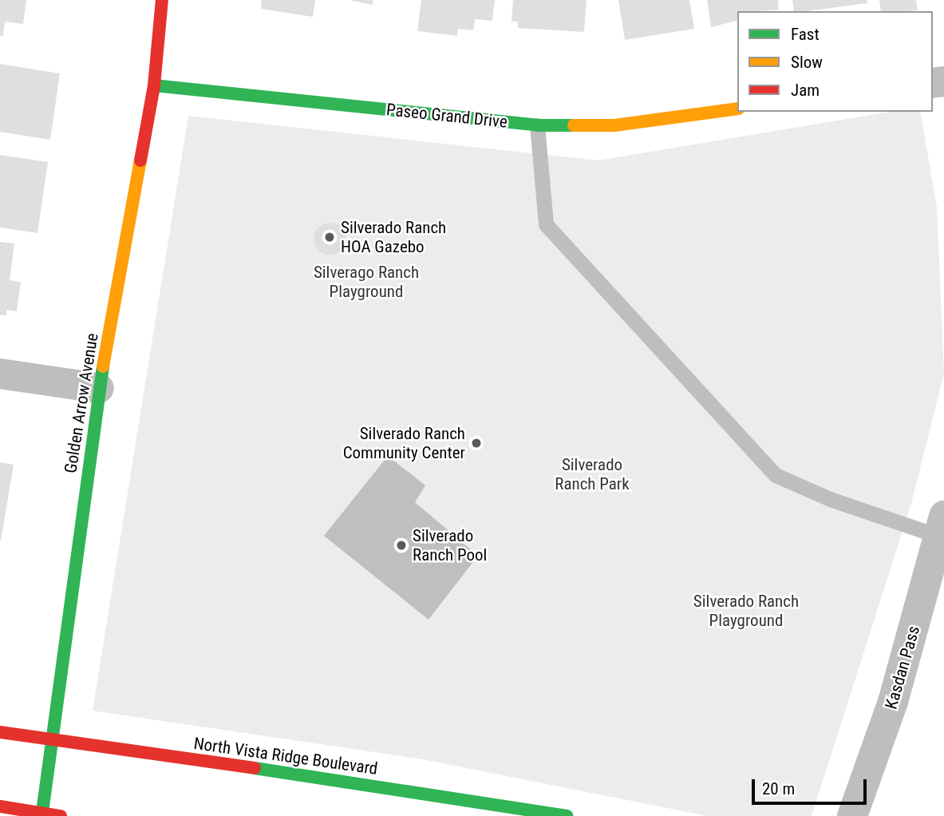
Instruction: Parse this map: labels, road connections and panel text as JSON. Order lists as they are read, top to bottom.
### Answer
{
  "streets": {
    "street": [
      "Paseo Grand Drive",
      "Golden Arrow Avenue",
      "Kasdan Pass",
      "North Vista Ridge Boulevard"
    ]
  },
  "crossings": [
    ["Paseo Grand Drive", "Golden Arrow Avenue"],
    ["Golden Arrow Avenue", "North Vista Ridge Boulevard"]
  ],
  "parks": ["Silverago Ranch Playground", "Silverado Ranch Park", "Silverado Ranch Playground"],
  "places": ["Silverado Ranch HOA Gazebo", "Silverado Ranch Community Center", "Silverado Ranch Pool"],
  "legend": ["Fast", "Slow", "Jam"],
  "scale_bar": "20 m"
}
